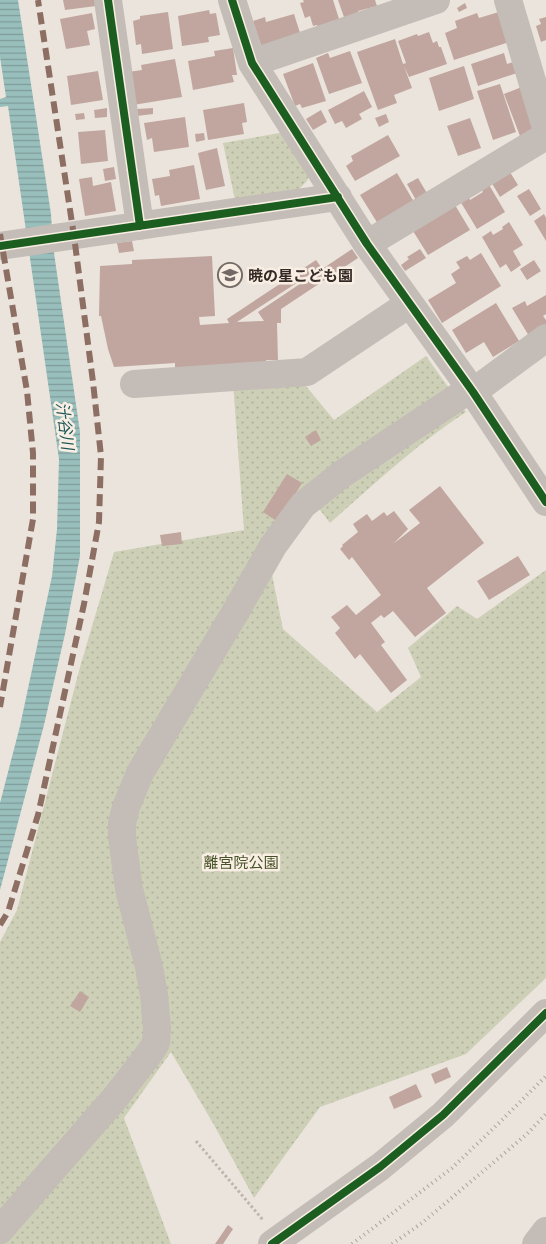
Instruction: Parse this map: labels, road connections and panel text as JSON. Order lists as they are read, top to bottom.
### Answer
{
  "water": ["汁谷川"],
  "parks": ["離宮院公園"],
  "places": {
    "school or university": ["暁の星こども園"]
  }
}
